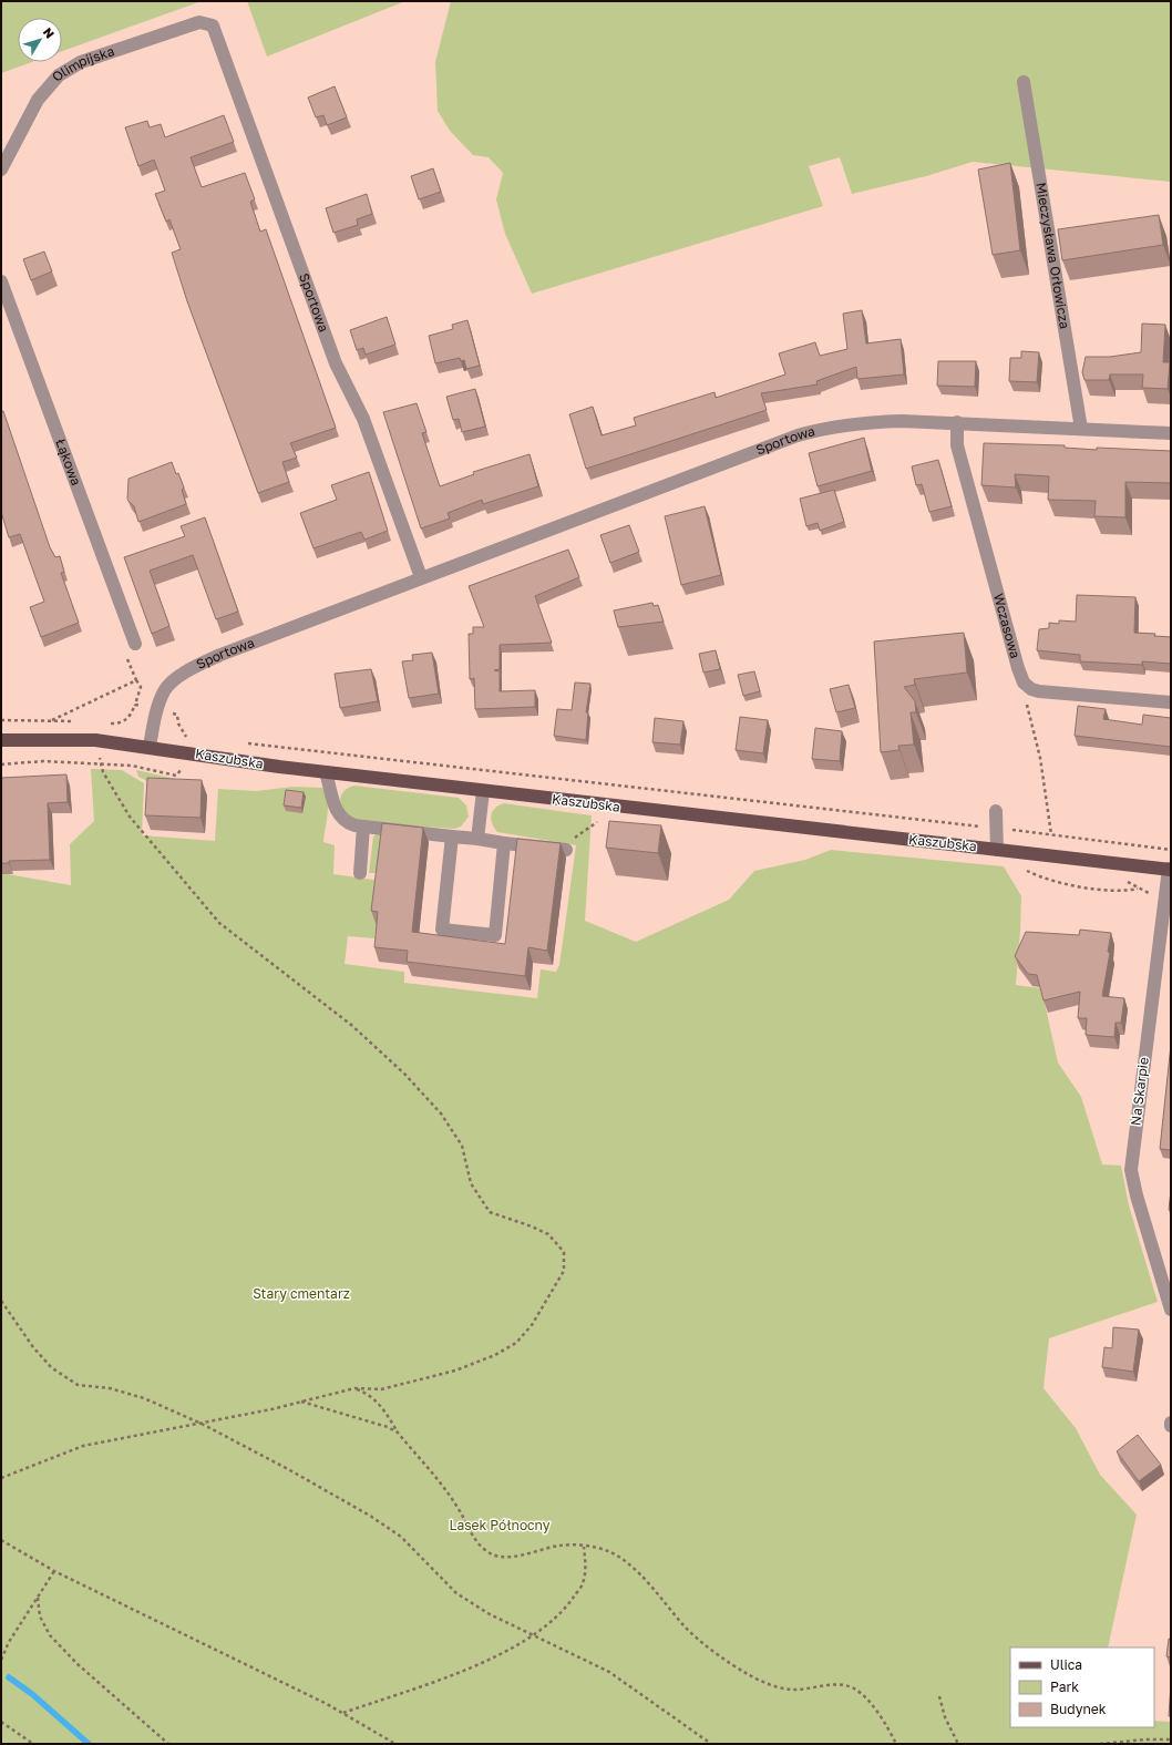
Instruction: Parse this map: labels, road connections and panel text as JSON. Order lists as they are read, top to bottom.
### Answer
{
  "streets": {
    "main road": ["Kaszubska"],
    "street": [
      "Olimpijska",
      "Mieczysława Orłowicza",
      "Sportowa",
      "Łąkowa",
      "Wczasowa",
      "Na Skarpie"
    ]
  },
  "crossings": [
    ["Olimpijska", "Sportowa"],
    ["Mieczysława Orłowicza", "Sportowa"],
    ["Sportowa", "Wczasowa"],
    ["Sportowa", "Kaszubska"],
    ["Kaszubska", "Na Skarpie"]
  ],
  "parks": ["Stary cmentarz", "Lasek Północny"],
  "legend": ["Ulica", "Park", "Budynek"],
  "north": "top right"
}
